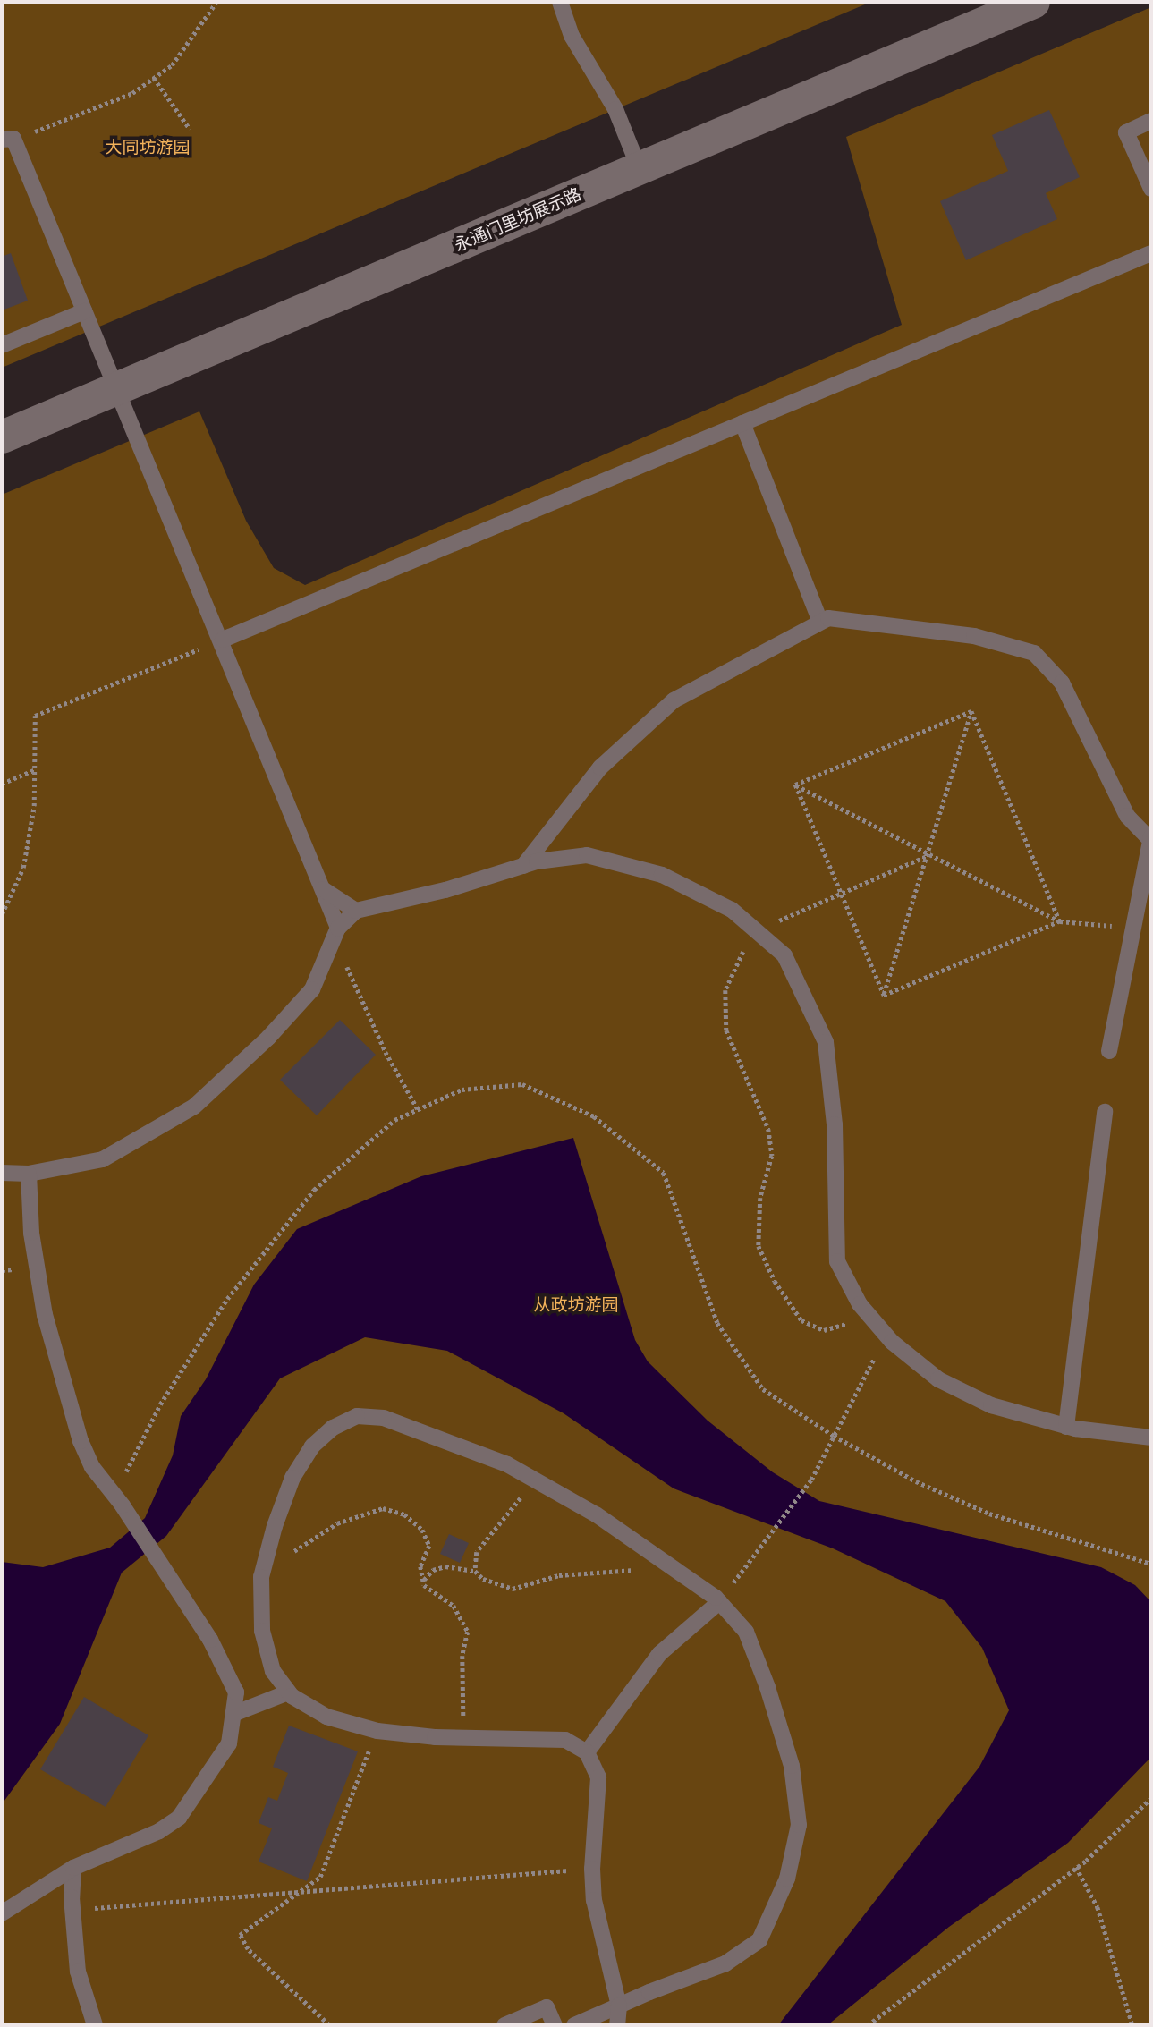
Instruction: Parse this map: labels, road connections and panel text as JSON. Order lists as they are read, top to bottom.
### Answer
{
  "streets": {
    "street": ["永通门里坊展示路"]
  },
  "parks": ["大同坊游园", "从政坊游园"]
}
